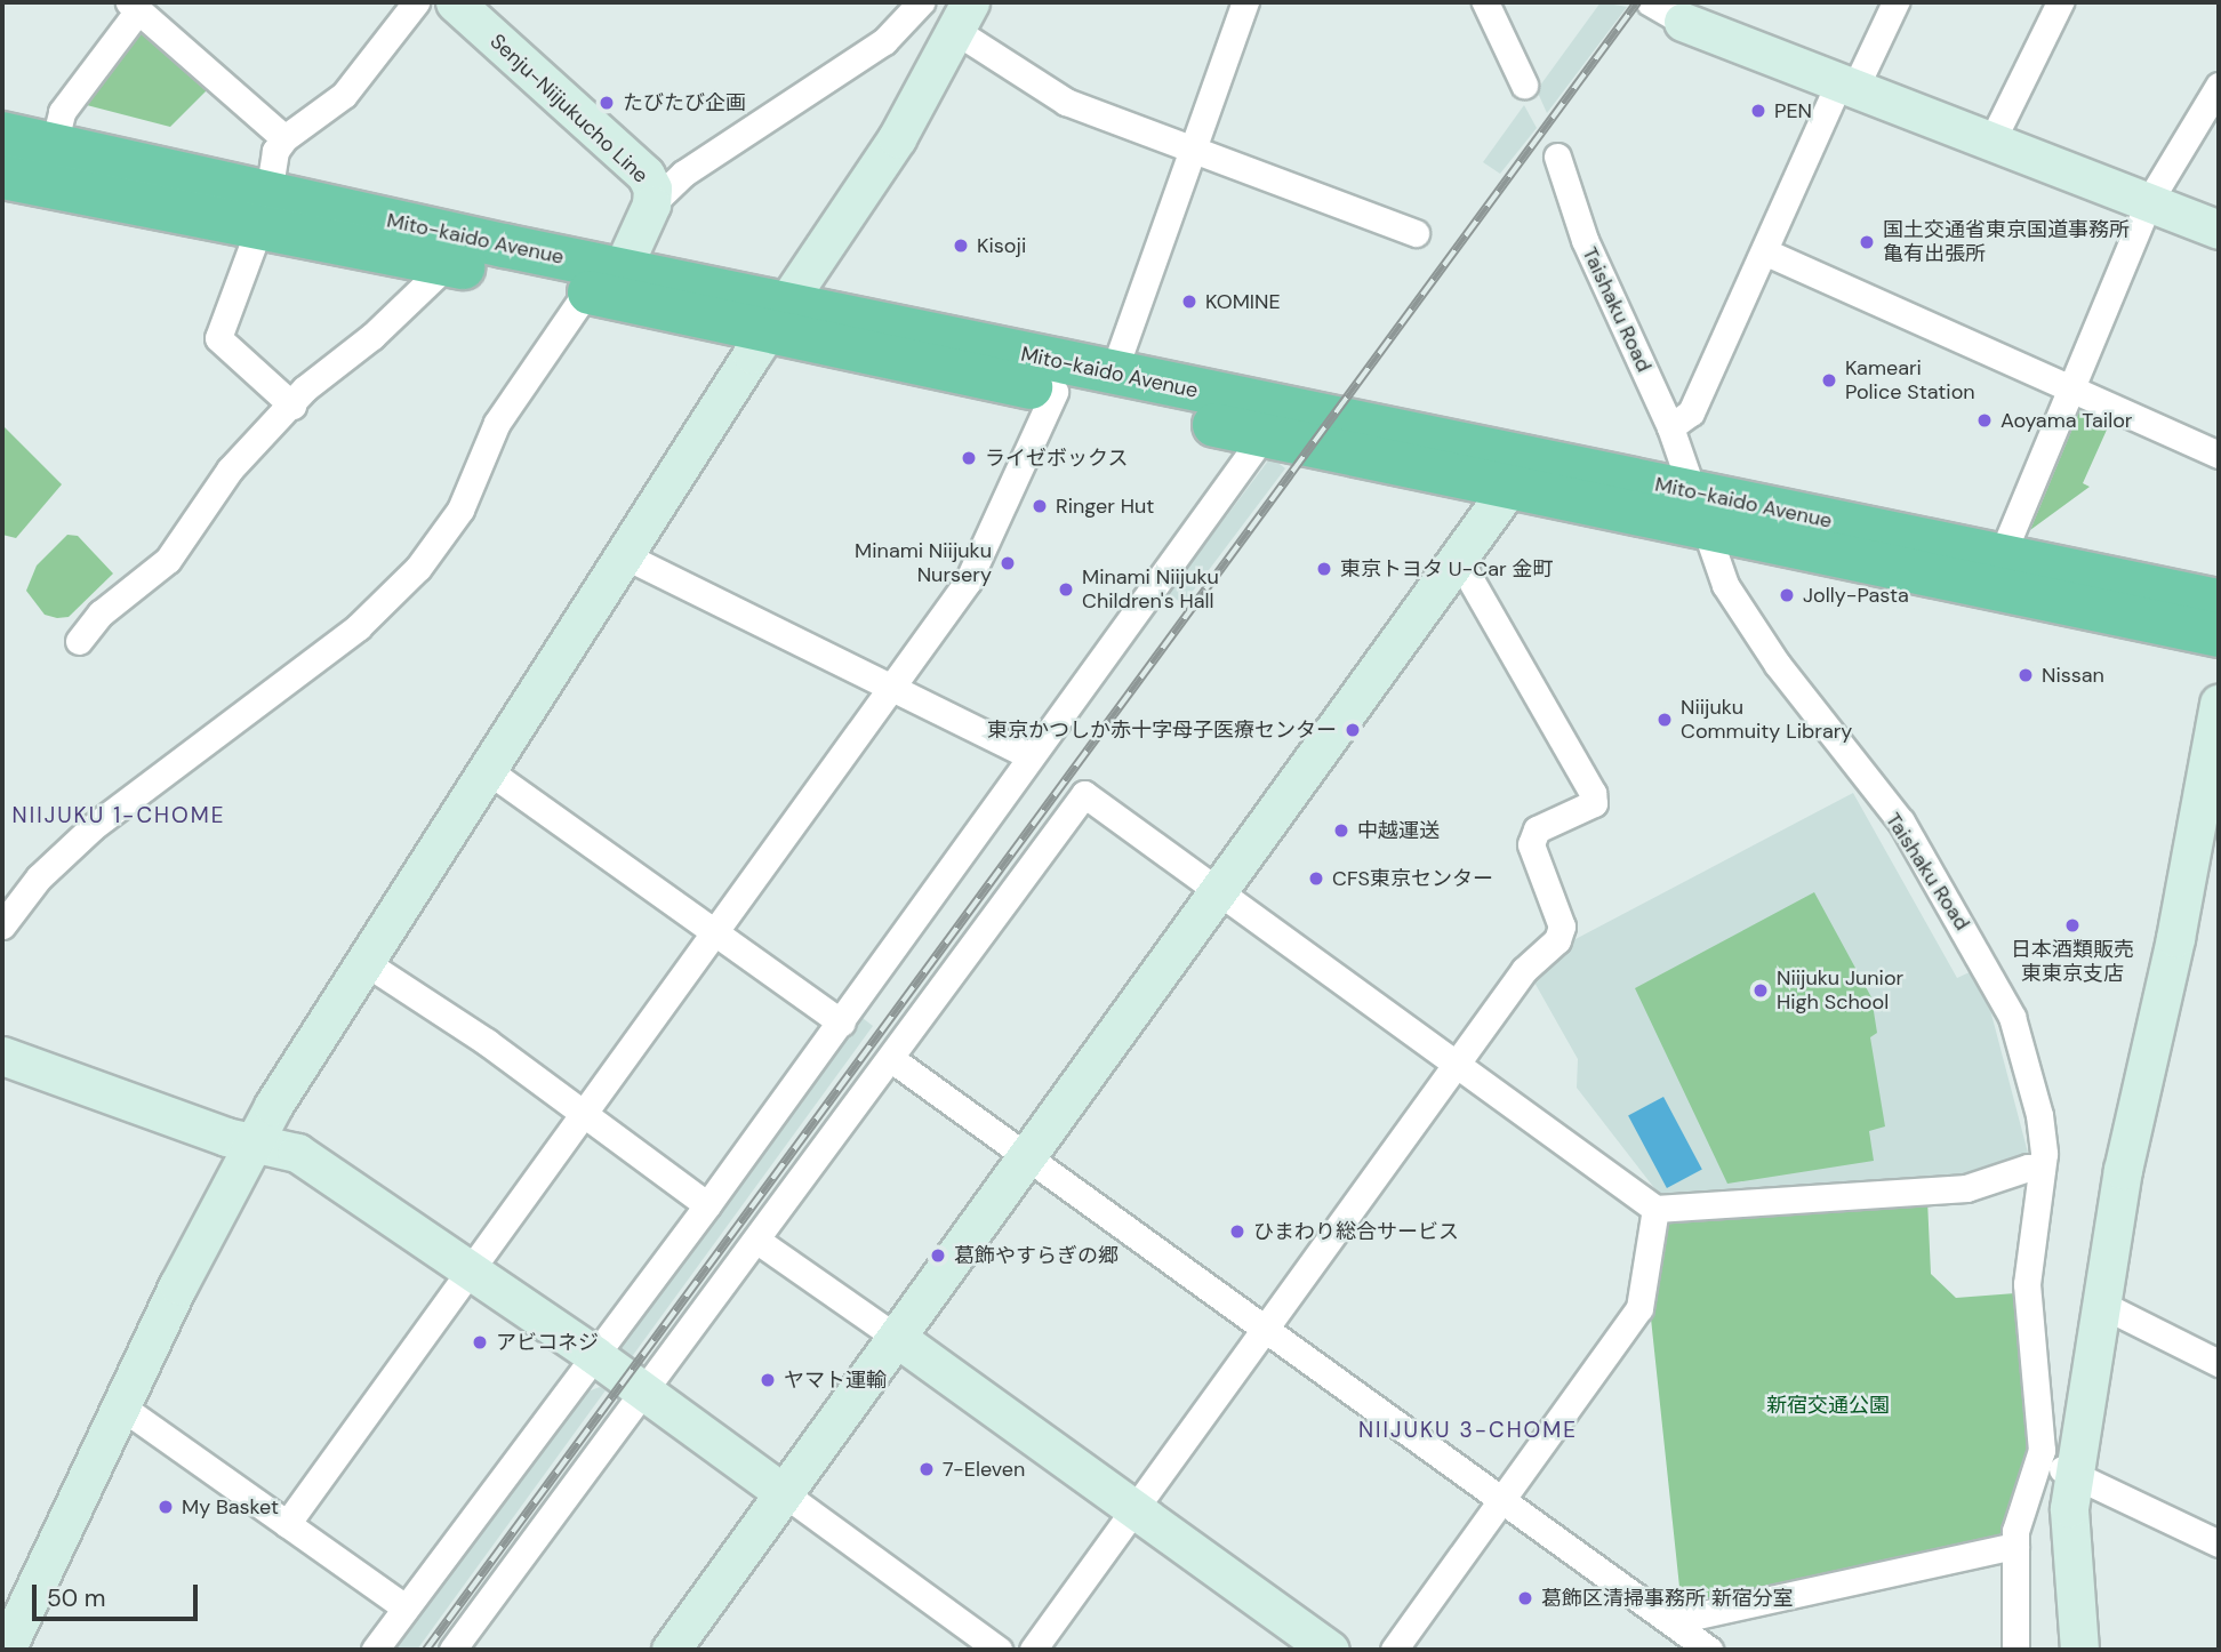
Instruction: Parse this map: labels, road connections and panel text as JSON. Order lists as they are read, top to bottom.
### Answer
{
  "streets": {
    "highway": ["Mito-kaido Avenue"],
    "street": ["Senju-Niijukucho Line", "Taishaku Road"]
  },
  "crossings": [
    ["Senju-Niijukucho Line", "Mito-kaido Avenue"],
    ["Mito-kaido Avenue", "Taishaku Road"]
  ],
  "districts": ["NIIJUKU 1-CHOME", "NIIJUKU 3-CHOME"],
  "parks": ["新宿交通公園"],
  "places": [
    "たびたび企画",
    "PEN",
    "国土交通省東京国道事務所 亀有出張所",
    "Kisoji",
    "KOMINE",
    "Kameari Police Station",
    "Aoyama Tailor",
    "ライゼボックス",
    "Ringer Hut",
    "Minami Niijuku Nursery",
    "東京トヨタ U-Car 金町",
    "Minami Niijuku Children's Hall",
    "Jolly-Pasta",
    "Nissan",
    "Niijuku Commuity Library",
    "東京かつしか赤十字母子医療センター",
    "中越運送",
    "CFS東京センター",
    "日本酒類販売 東東京支店",
    "Niijuku Junior High School",
    "ひまわり総合サービス",
    "葛飾やすらぎの郷",
    "アビコネジ",
    "ヤマト運輸",
    "7-Eleven",
    "My Basket",
    "葛飾区清掃事務所 新宿分室"
  ],
  "scale_bar": "50 m"
}
